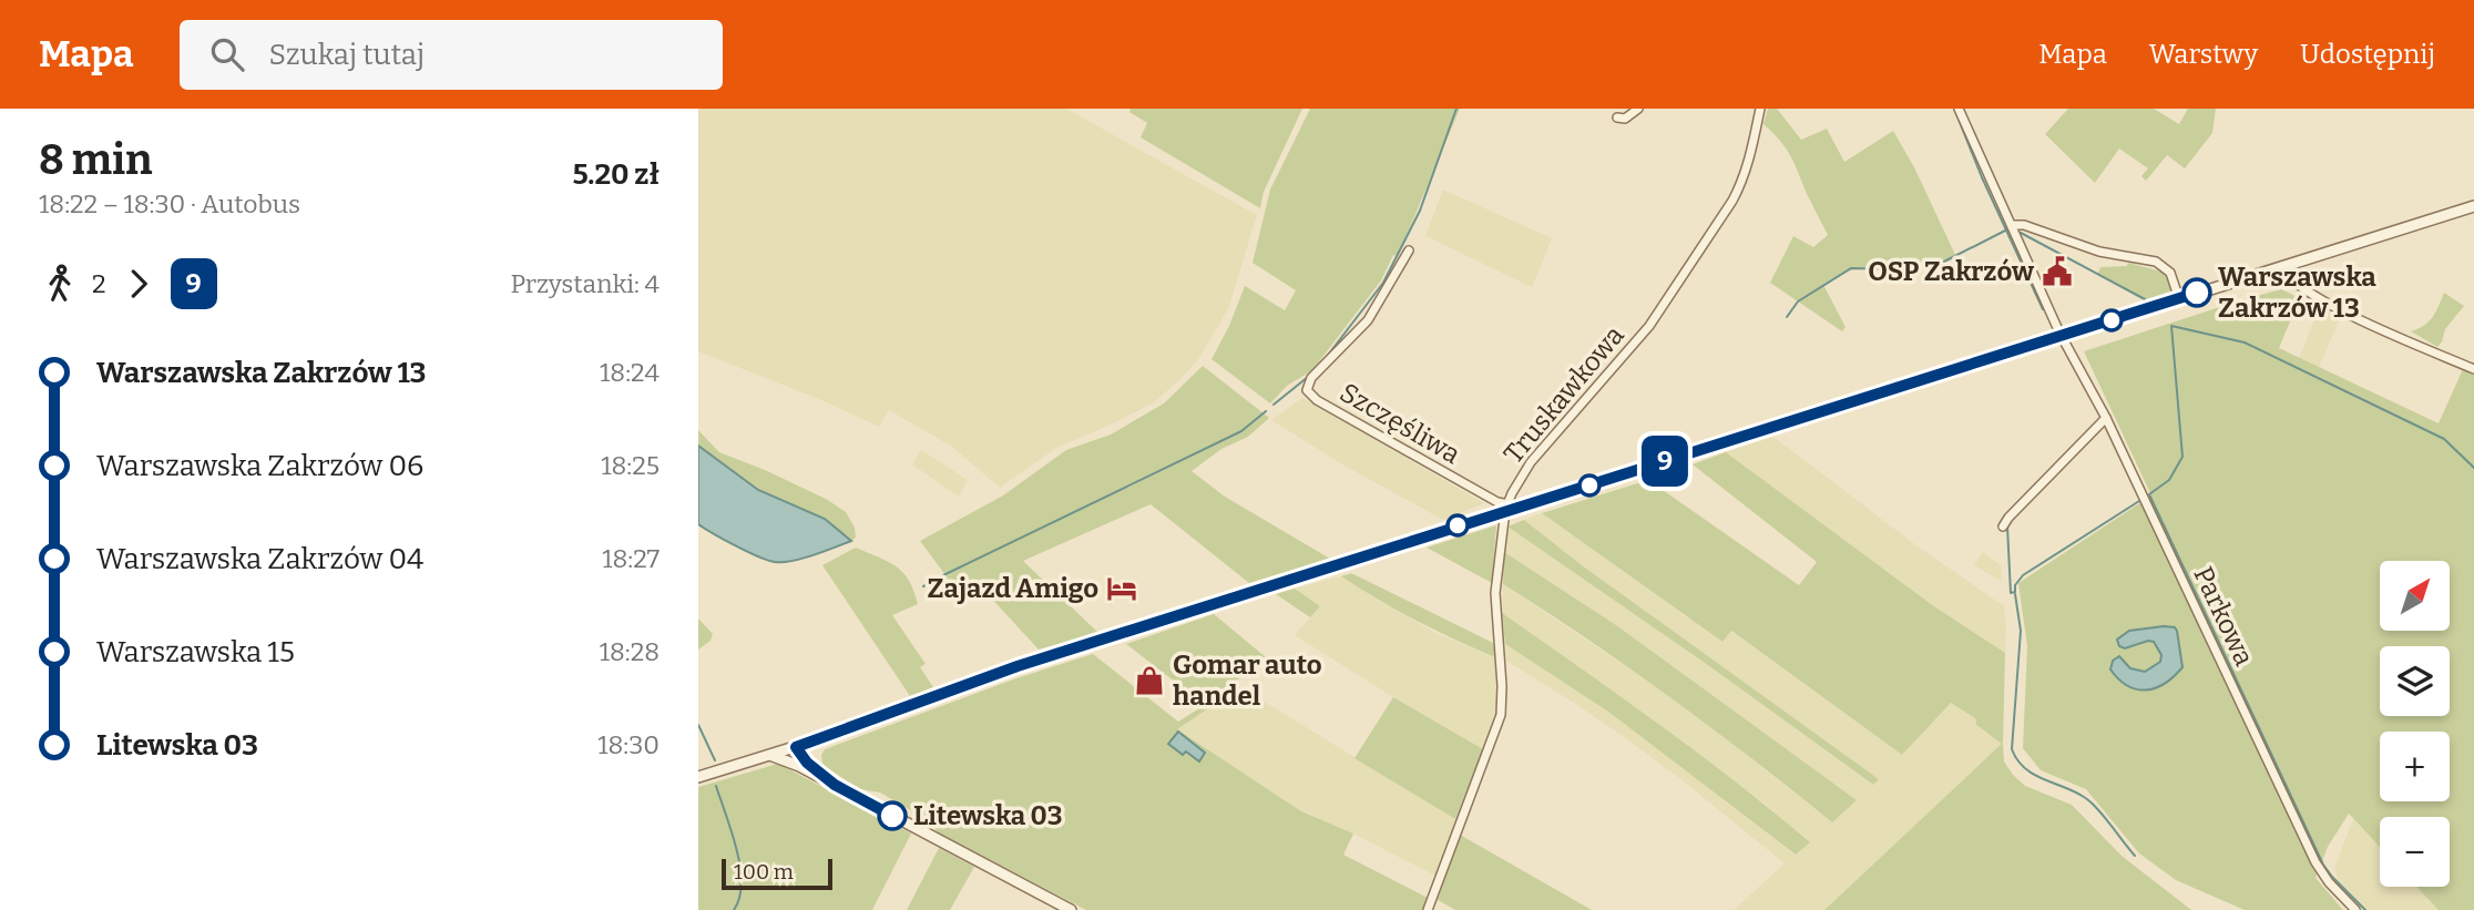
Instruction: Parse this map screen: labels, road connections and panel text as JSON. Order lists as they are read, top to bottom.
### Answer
{
  "streets": {
    "street": ["Truskawkowa", "Szczęśliwa", "Parkowa"]
  },
  "crossings": [
    ["Truskawkowa", "Szczęśliwa"]
  ],
  "places": {
    "public building": ["OSP Zakrzów"],
    "other": ["Warszawska Zakrzów 13", "Litewska 03"],
    "hotel": ["Zajazd Amigo"],
    "shop": ["Gomar auto handel"]
  },
  "lines": ["bus line 9"],
  "scale_bar": "100 m",
  "north": "top right",
  "page": {
    "header": "Mapa",
    "search": "Szukaj tutaj",
    "nav": ["Mapa", "Warstwy", "Udostępnij"],
    "heading": ["8 min", "18:22 – 18:30 · Autobus", "5.20 zł"],
    "on_map": "9",
    "legs": ["2", "9", "Przystanki: 4"],
    "list": [
      {
        "name": "Warszawska Zakrzów 13",
        "value": "18:24"
      },
      {
        "name": "Warszawska Zakrzów 06",
        "value": "18:25"
      },
      {
        "name": "Warszawska Zakrzów 04",
        "value": "18:27"
      },
      {
        "name": "Warszawska 15",
        "value": "18:28"
      },
      {
        "name": "Litewska 03",
        "value": "18:30"
      }
    ],
    "map_buttons": ["+", "−"],
    "scale": "100 m"
  }
}
